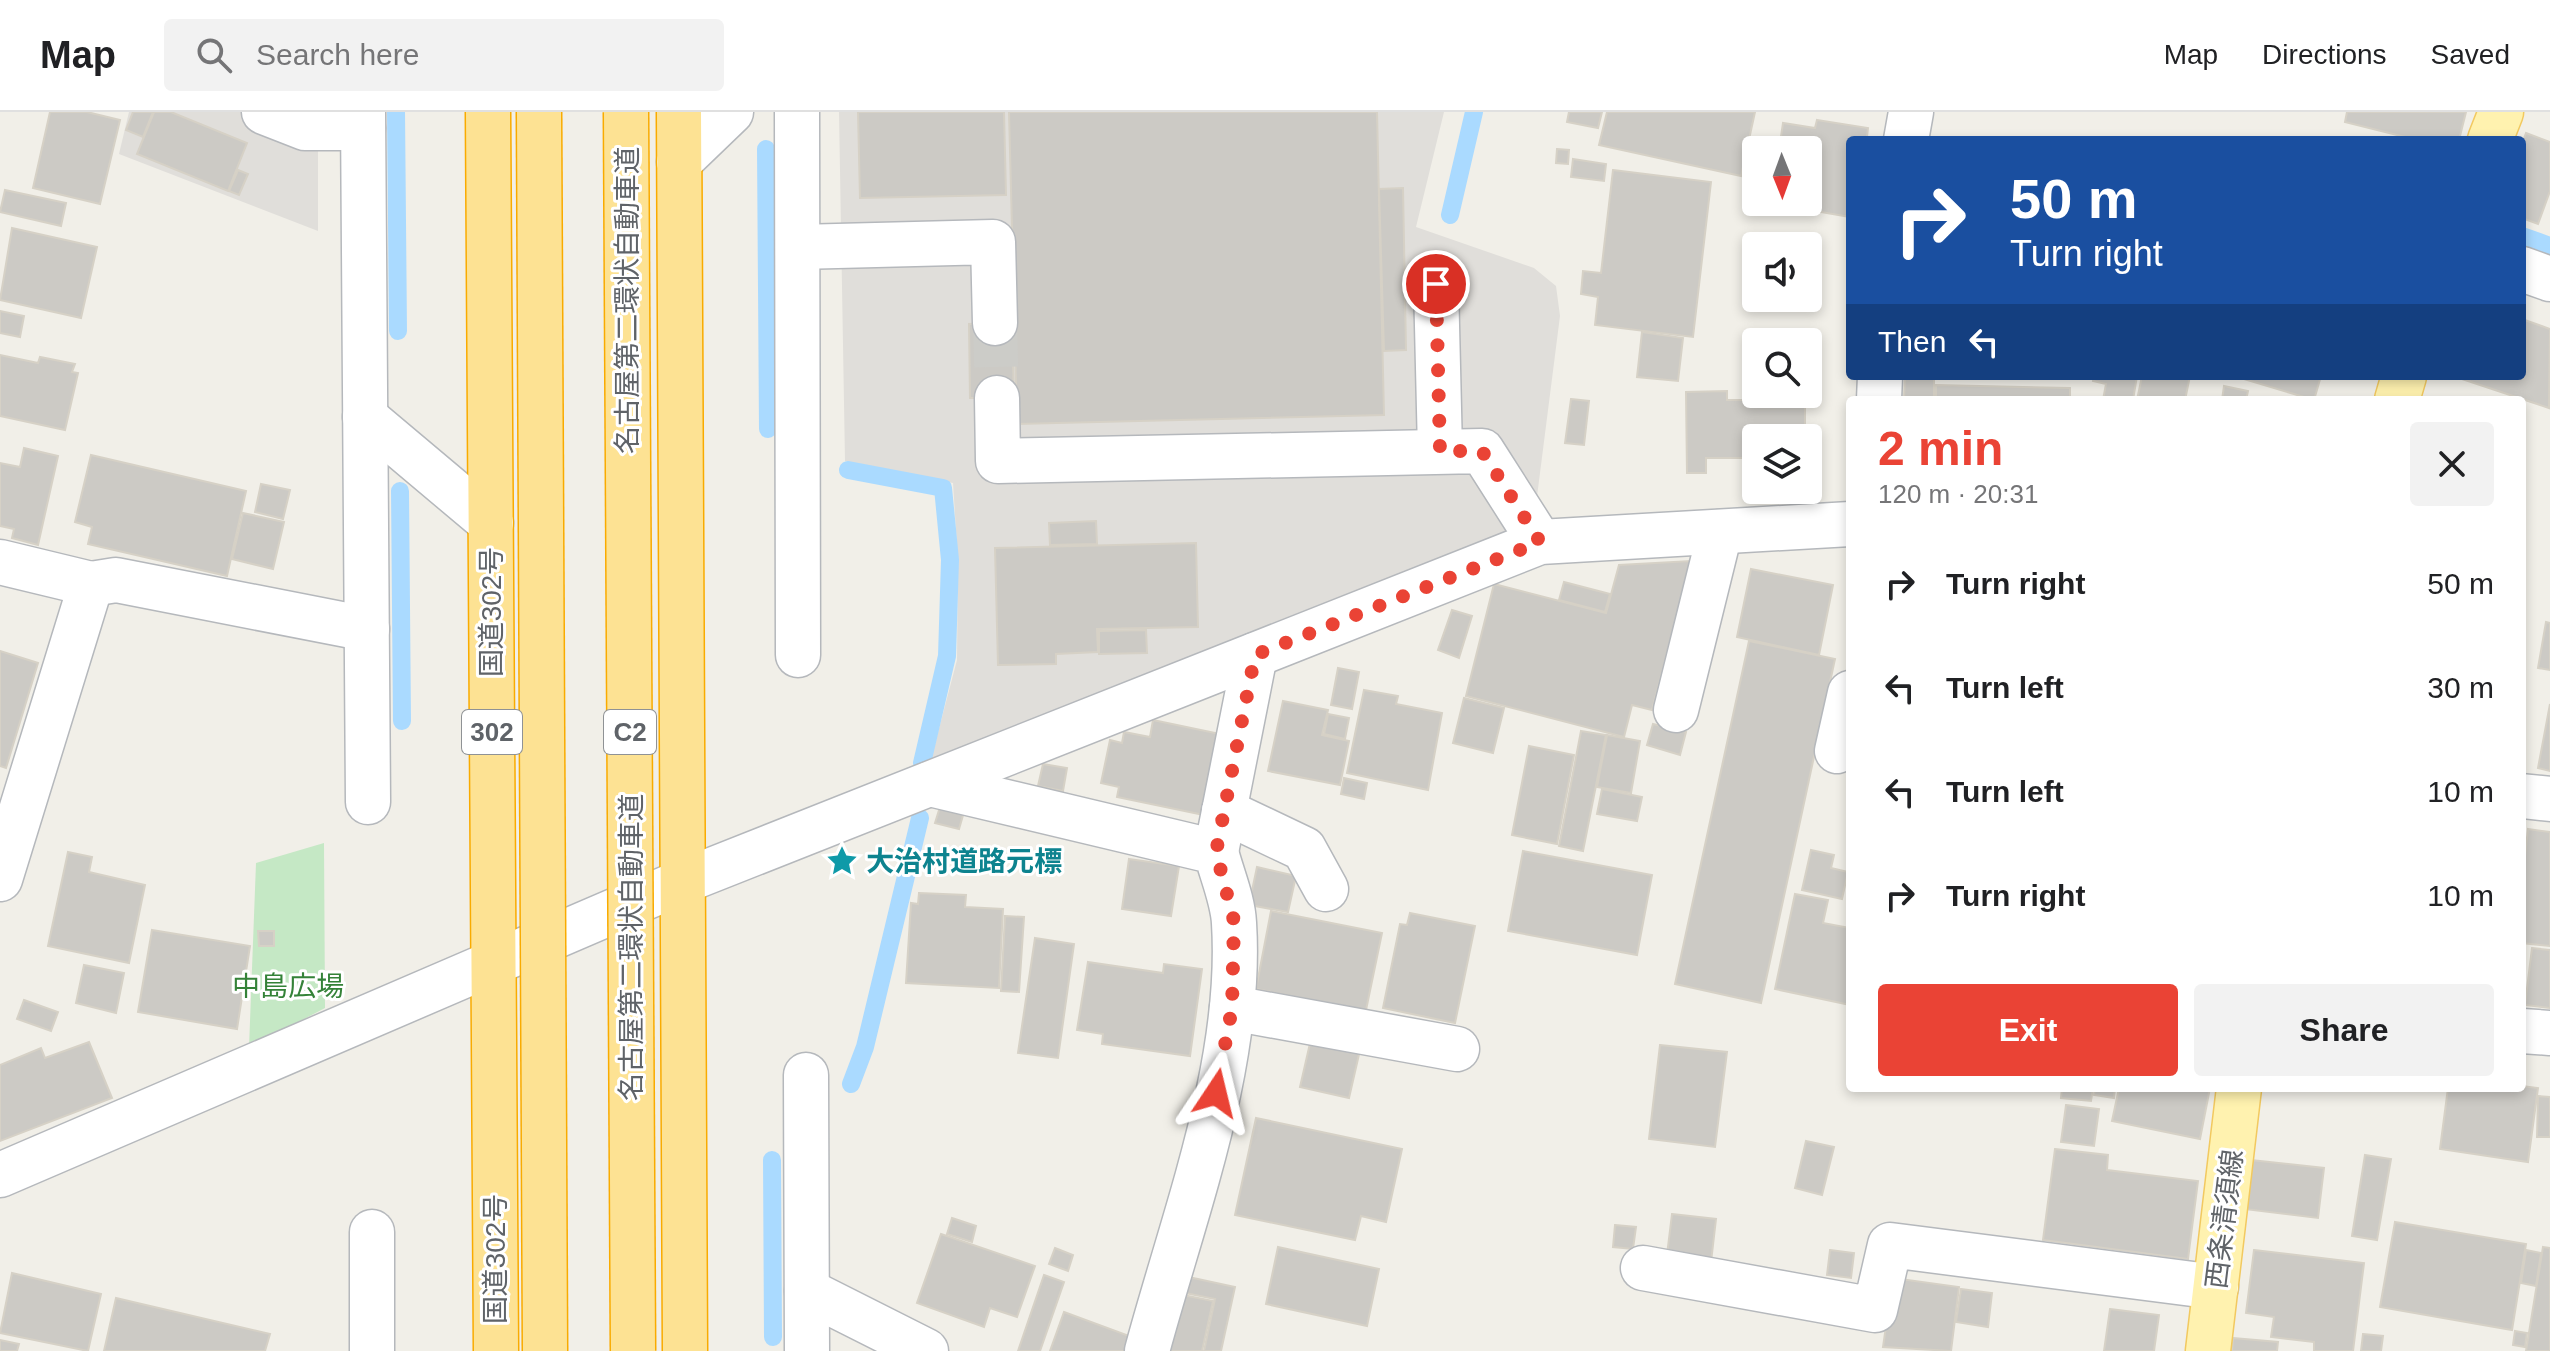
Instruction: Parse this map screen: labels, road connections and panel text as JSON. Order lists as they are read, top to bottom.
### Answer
{
  "streets": {
    "highway": [
      "名古屋第二環状自動車道",
      "国道302号",
      "302",
      "C2"
    ],
    "main road": ["西条清須線"]
  },
  "parks": ["中島広場"],
  "places": {
    "place": ["大治村道路元標"]
  },
  "north": "bottom",
  "page": {
    "header": "Map",
    "search": "Search here",
    "nav": ["Map", "Directions", "Saved"],
    "turn": ["50 m", "Turn right"],
    "then": "Then",
    "heading": ["2 min", "120 m · 20:31"],
    "list": [
      {
        "name": "Turn right",
        "value": "50 m"
      },
      {
        "name": "Turn left",
        "value": "30 m"
      },
      {
        "name": "Turn left",
        "value": "10 m"
      },
      {
        "name": "Turn right",
        "value": "10 m"
      }
    ],
    "buttons": ["Exit", "Share"]
  }
}
